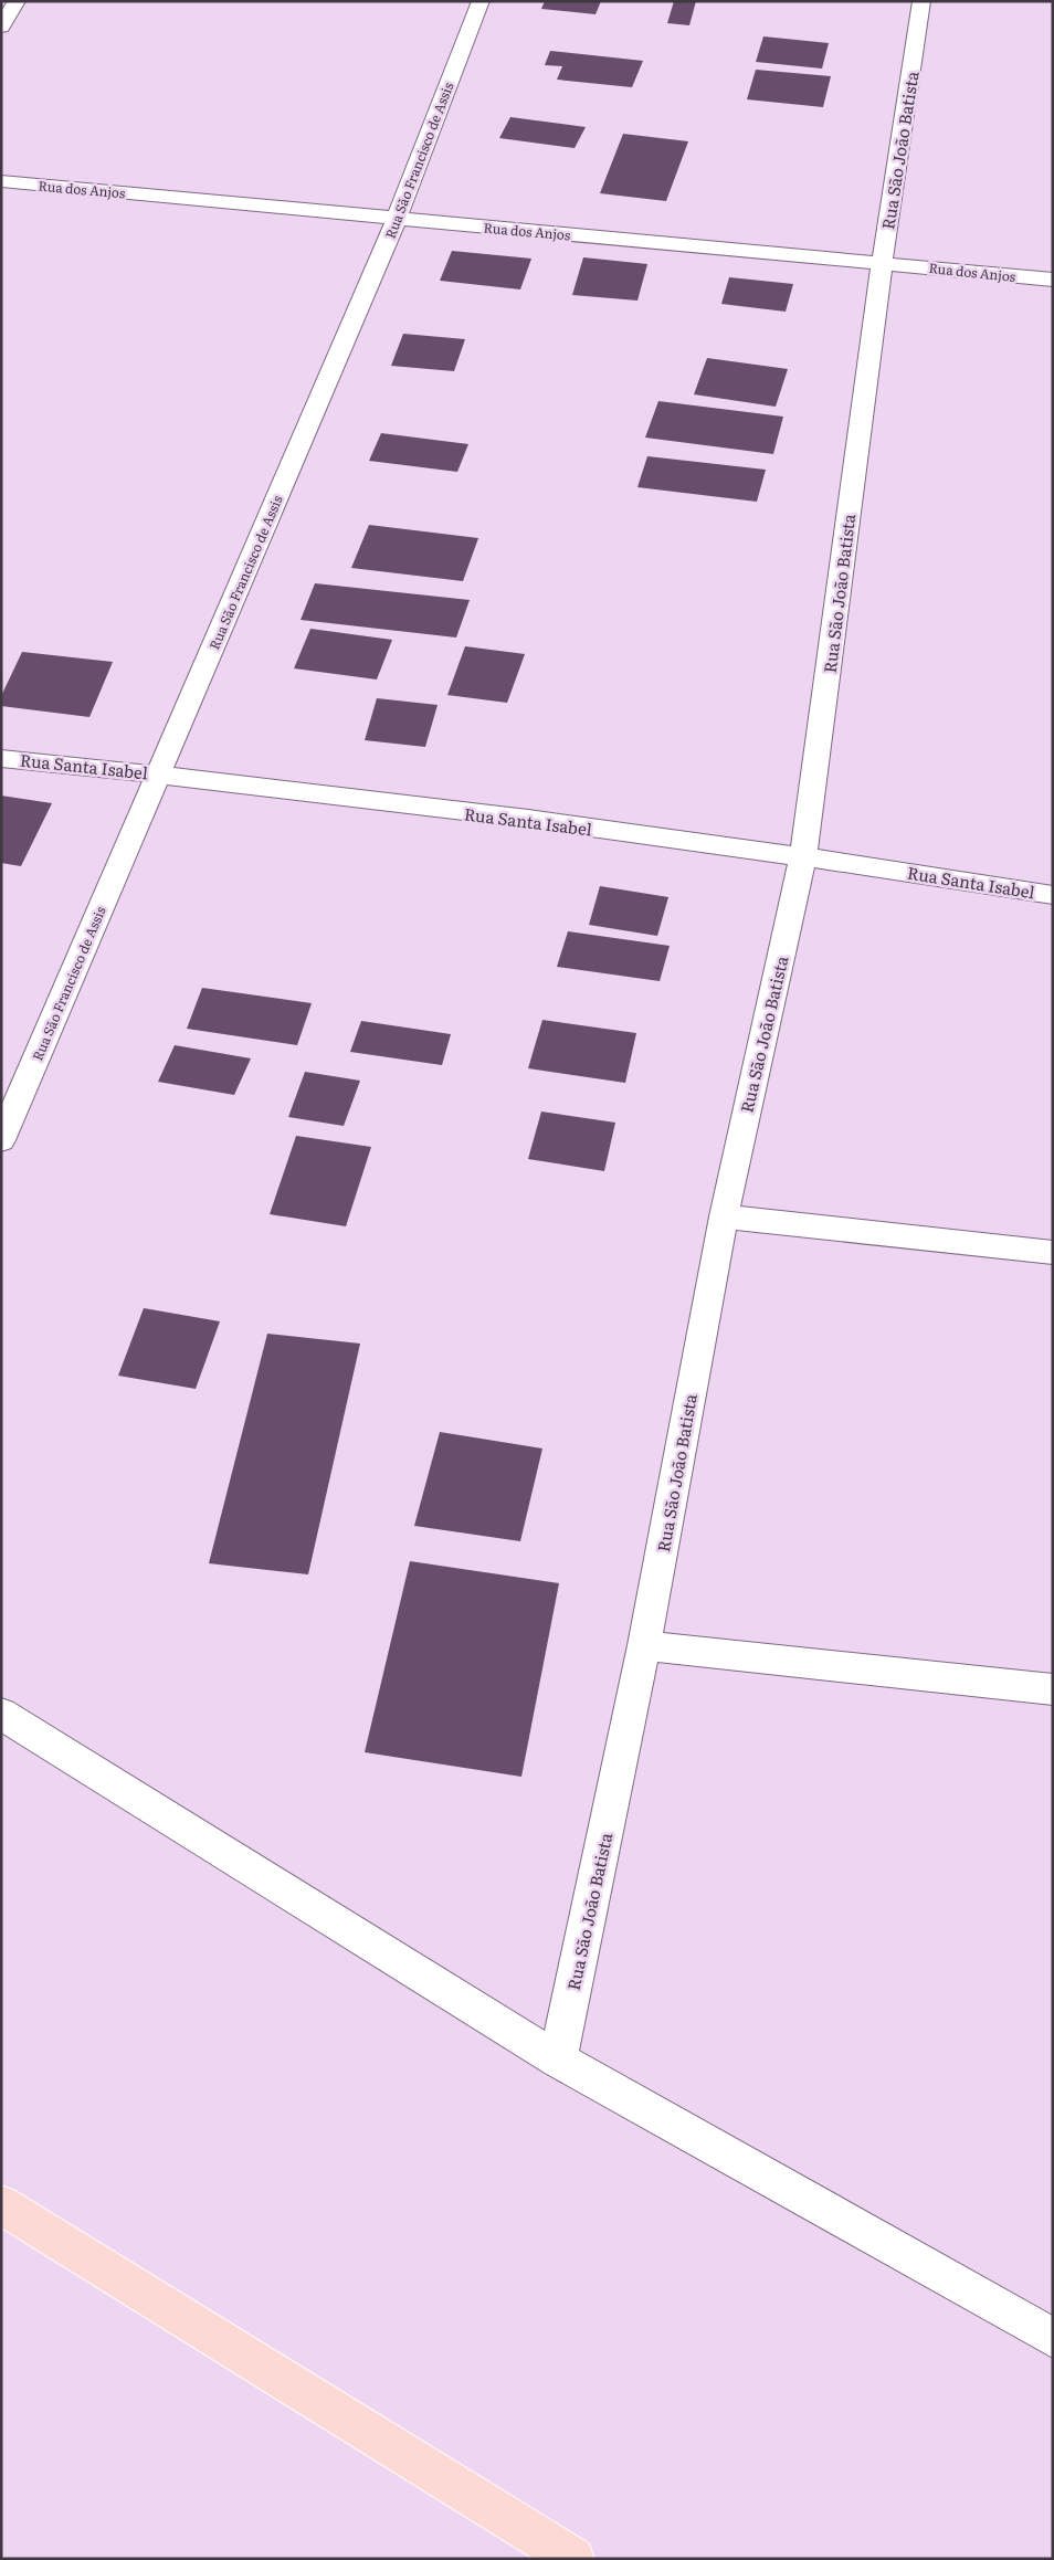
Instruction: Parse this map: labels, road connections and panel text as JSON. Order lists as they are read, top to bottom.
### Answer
{
  "streets": {
    "street": [
      "Rua São João Batista",
      "Rua São Francisco de Assis",
      "Rua dos Anjos",
      "Rua Santa Isabel"
    ]
  },
  "crossings": [
    ["Rua São João Batista", "Rua dos Anjos"],
    ["Rua São João Batista", "Rua Santa Isabel"],
    ["Rua São Francisco de Assis", "Rua dos Anjos"],
    ["Rua São Francisco de Assis", "Rua Santa Isabel"]
  ]
}
